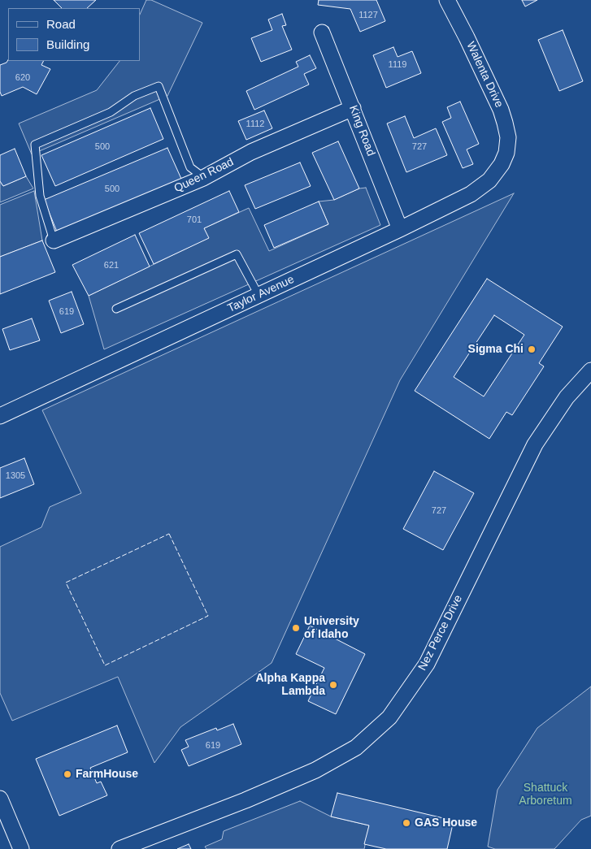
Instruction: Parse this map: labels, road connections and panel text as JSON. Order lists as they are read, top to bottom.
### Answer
{
  "streets": {
    "street": [
      "Walenta Drive",
      "King Road",
      "Queen Road",
      "Taylor Avenue",
      "Nez Perce Drive"
    ]
  },
  "crossings": [
    ["Walenta Drive", "Taylor Avenue"],
    ["King Road", "Queen Road"],
    ["King Road", "Taylor Avenue"]
  ],
  "parks": ["Shattuck Arboretum"],
  "places": [
    "Sigma Chi",
    "University of Idaho",
    "Alpha Kappa Lambda",
    "FarmHouse",
    "GAS House"
  ],
  "house_numbers": [
    "1127",
    "1119",
    "620",
    "1112",
    "500",
    "727",
    "500",
    "701",
    "621",
    "619",
    "1305",
    "727",
    "619"
  ],
  "legend": ["Road", "Building"]
}
